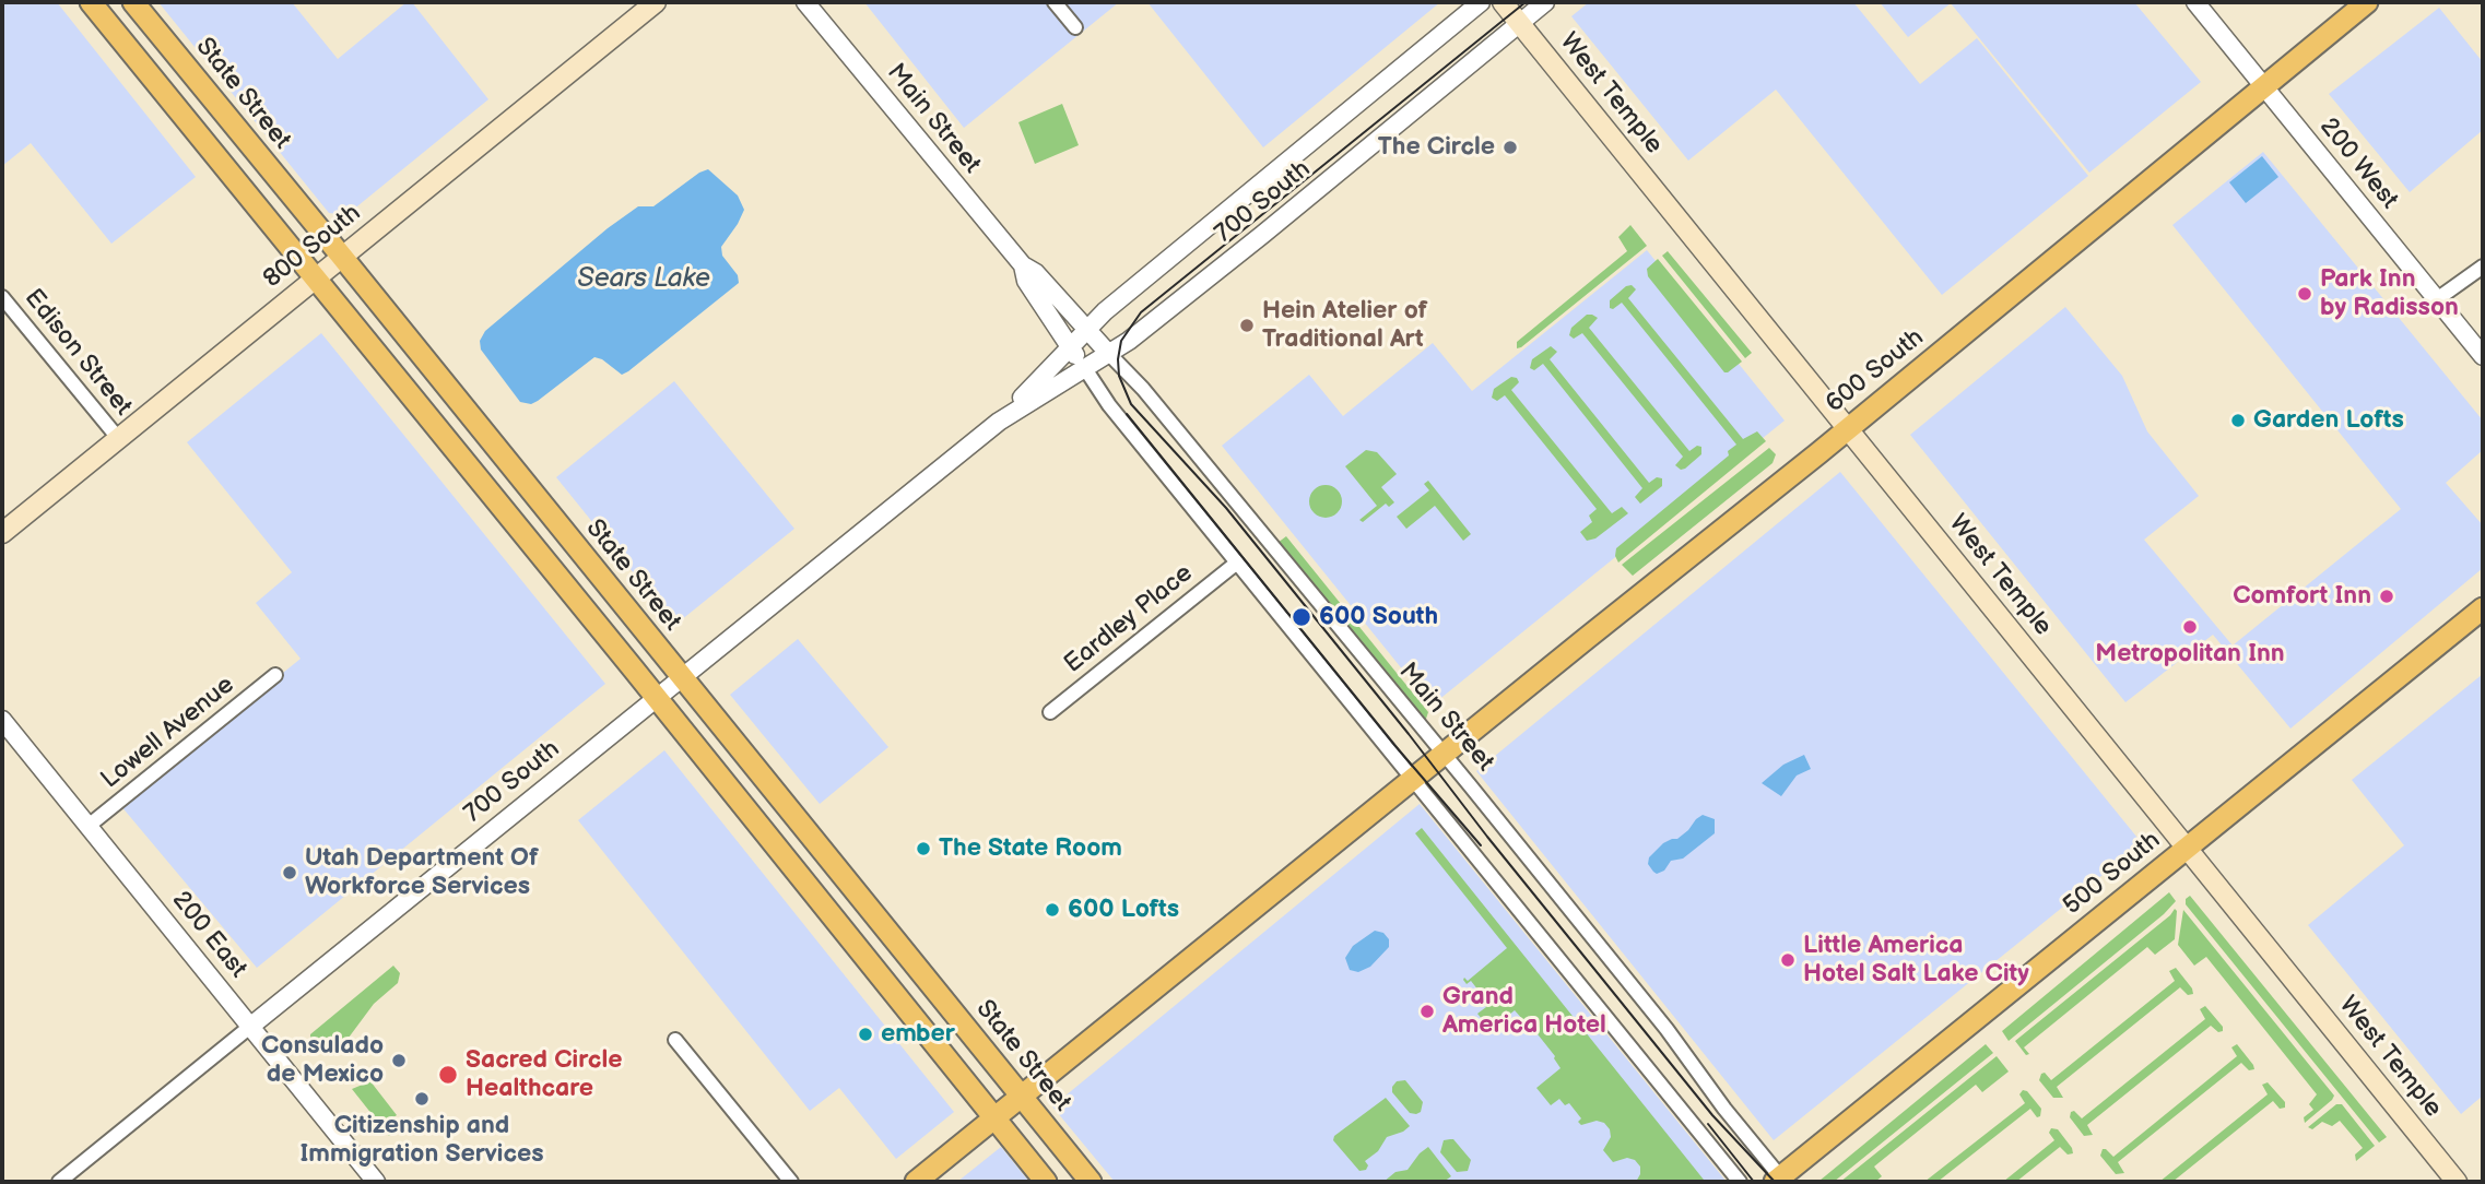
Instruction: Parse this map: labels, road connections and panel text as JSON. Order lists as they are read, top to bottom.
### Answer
{
  "streets": {
    "main road": [
      "State Street",
      "West Temple",
      "800 South",
      "600 South",
      "500 South"
    ],
    "street": [
      "Main Street",
      "200 West",
      "700 South",
      "Edison Street",
      "Eardley Place",
      "Lowell Avenue",
      "200 East"
    ]
  },
  "crossings": [
    ["State Street", "700 South"],
    ["State Street", "800 South"],
    ["State Street", "600 South"],
    ["West Temple", "700 South"],
    ["West Temple", "600 South"],
    ["West Temple", "500 South"],
    ["Main Street", "700 South"],
    ["Main Street", "600 South"],
    ["Main Street", "Eardley Place"],
    ["Main Street", "500 South"],
    ["200 West", "600 South"],
    ["700 South", "200 East"],
    ["800 South", "Edison Street"],
    ["Lowell Avenue", "200 East"]
  ],
  "water": ["Sears Lake"],
  "places": [
    "The Circle",
    "Park Inn by Radisson",
    "Hein Atelier of Traditional Art",
    "Garden Lofts",
    "Comfort Inn",
    "600 South",
    "Metropolitan Inn",
    "The State Room",
    "Utah Department Of Workforce Services",
    "600 Lofts",
    "Little America Hotel Salt Lake City",
    "Grand America Hotel",
    "ember",
    "Consulado de Mexico",
    "Sacred Circle Healthcare",
    "Citizenship and Immigration Services"
  ]
}
